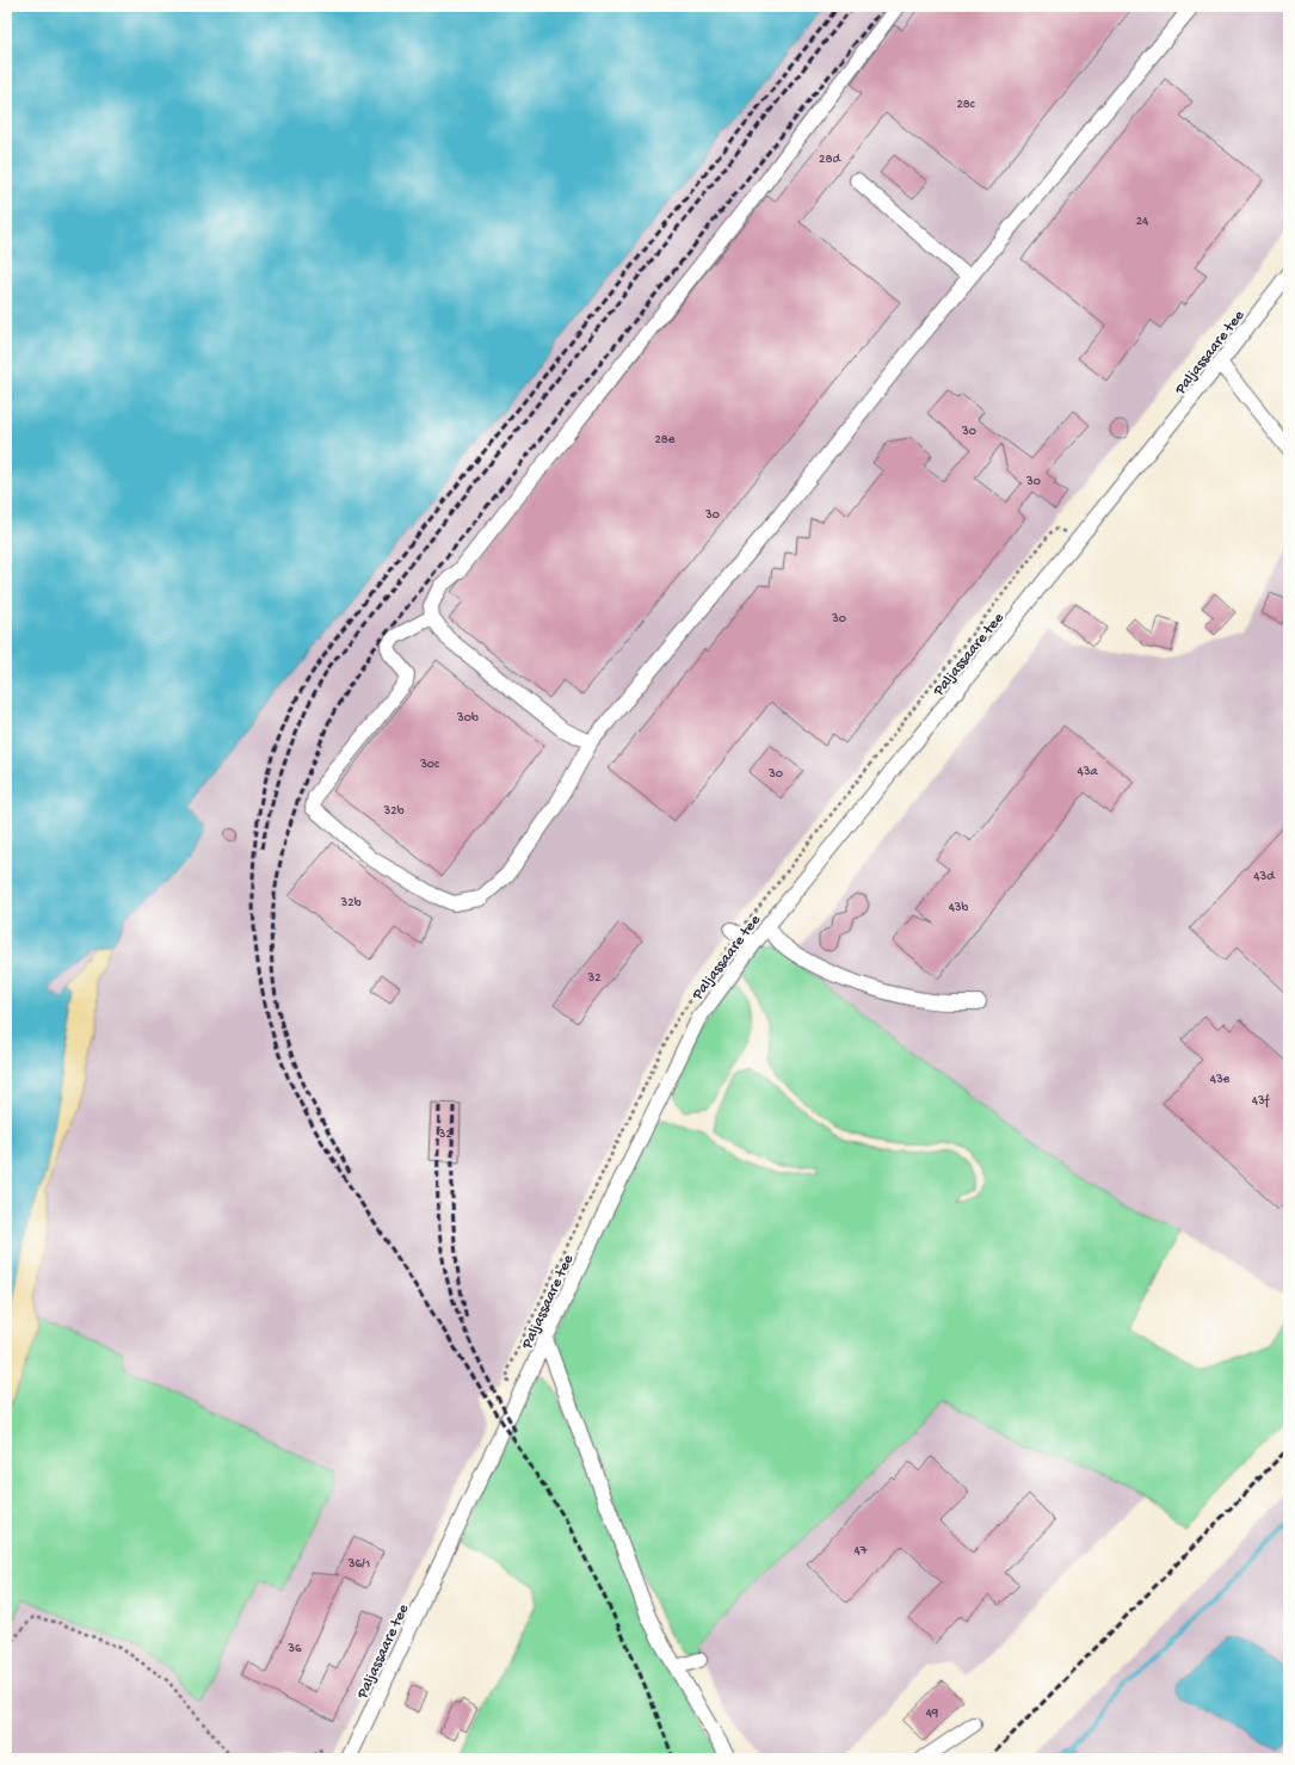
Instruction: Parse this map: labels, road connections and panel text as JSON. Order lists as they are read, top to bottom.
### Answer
{
  "streets": {
    "street": ["Paljassaare tee"]
  },
  "house_numbers": [
    "28c",
    "28d",
    "24",
    "30",
    "28e",
    "30",
    "30",
    "30",
    "30b",
    "30c",
    "43a",
    "30",
    "32b",
    "43d",
    "32b",
    "43b",
    "32",
    "43e",
    "43f",
    "32",
    "47",
    "36/1",
    "36",
    "49"
  ]
}
